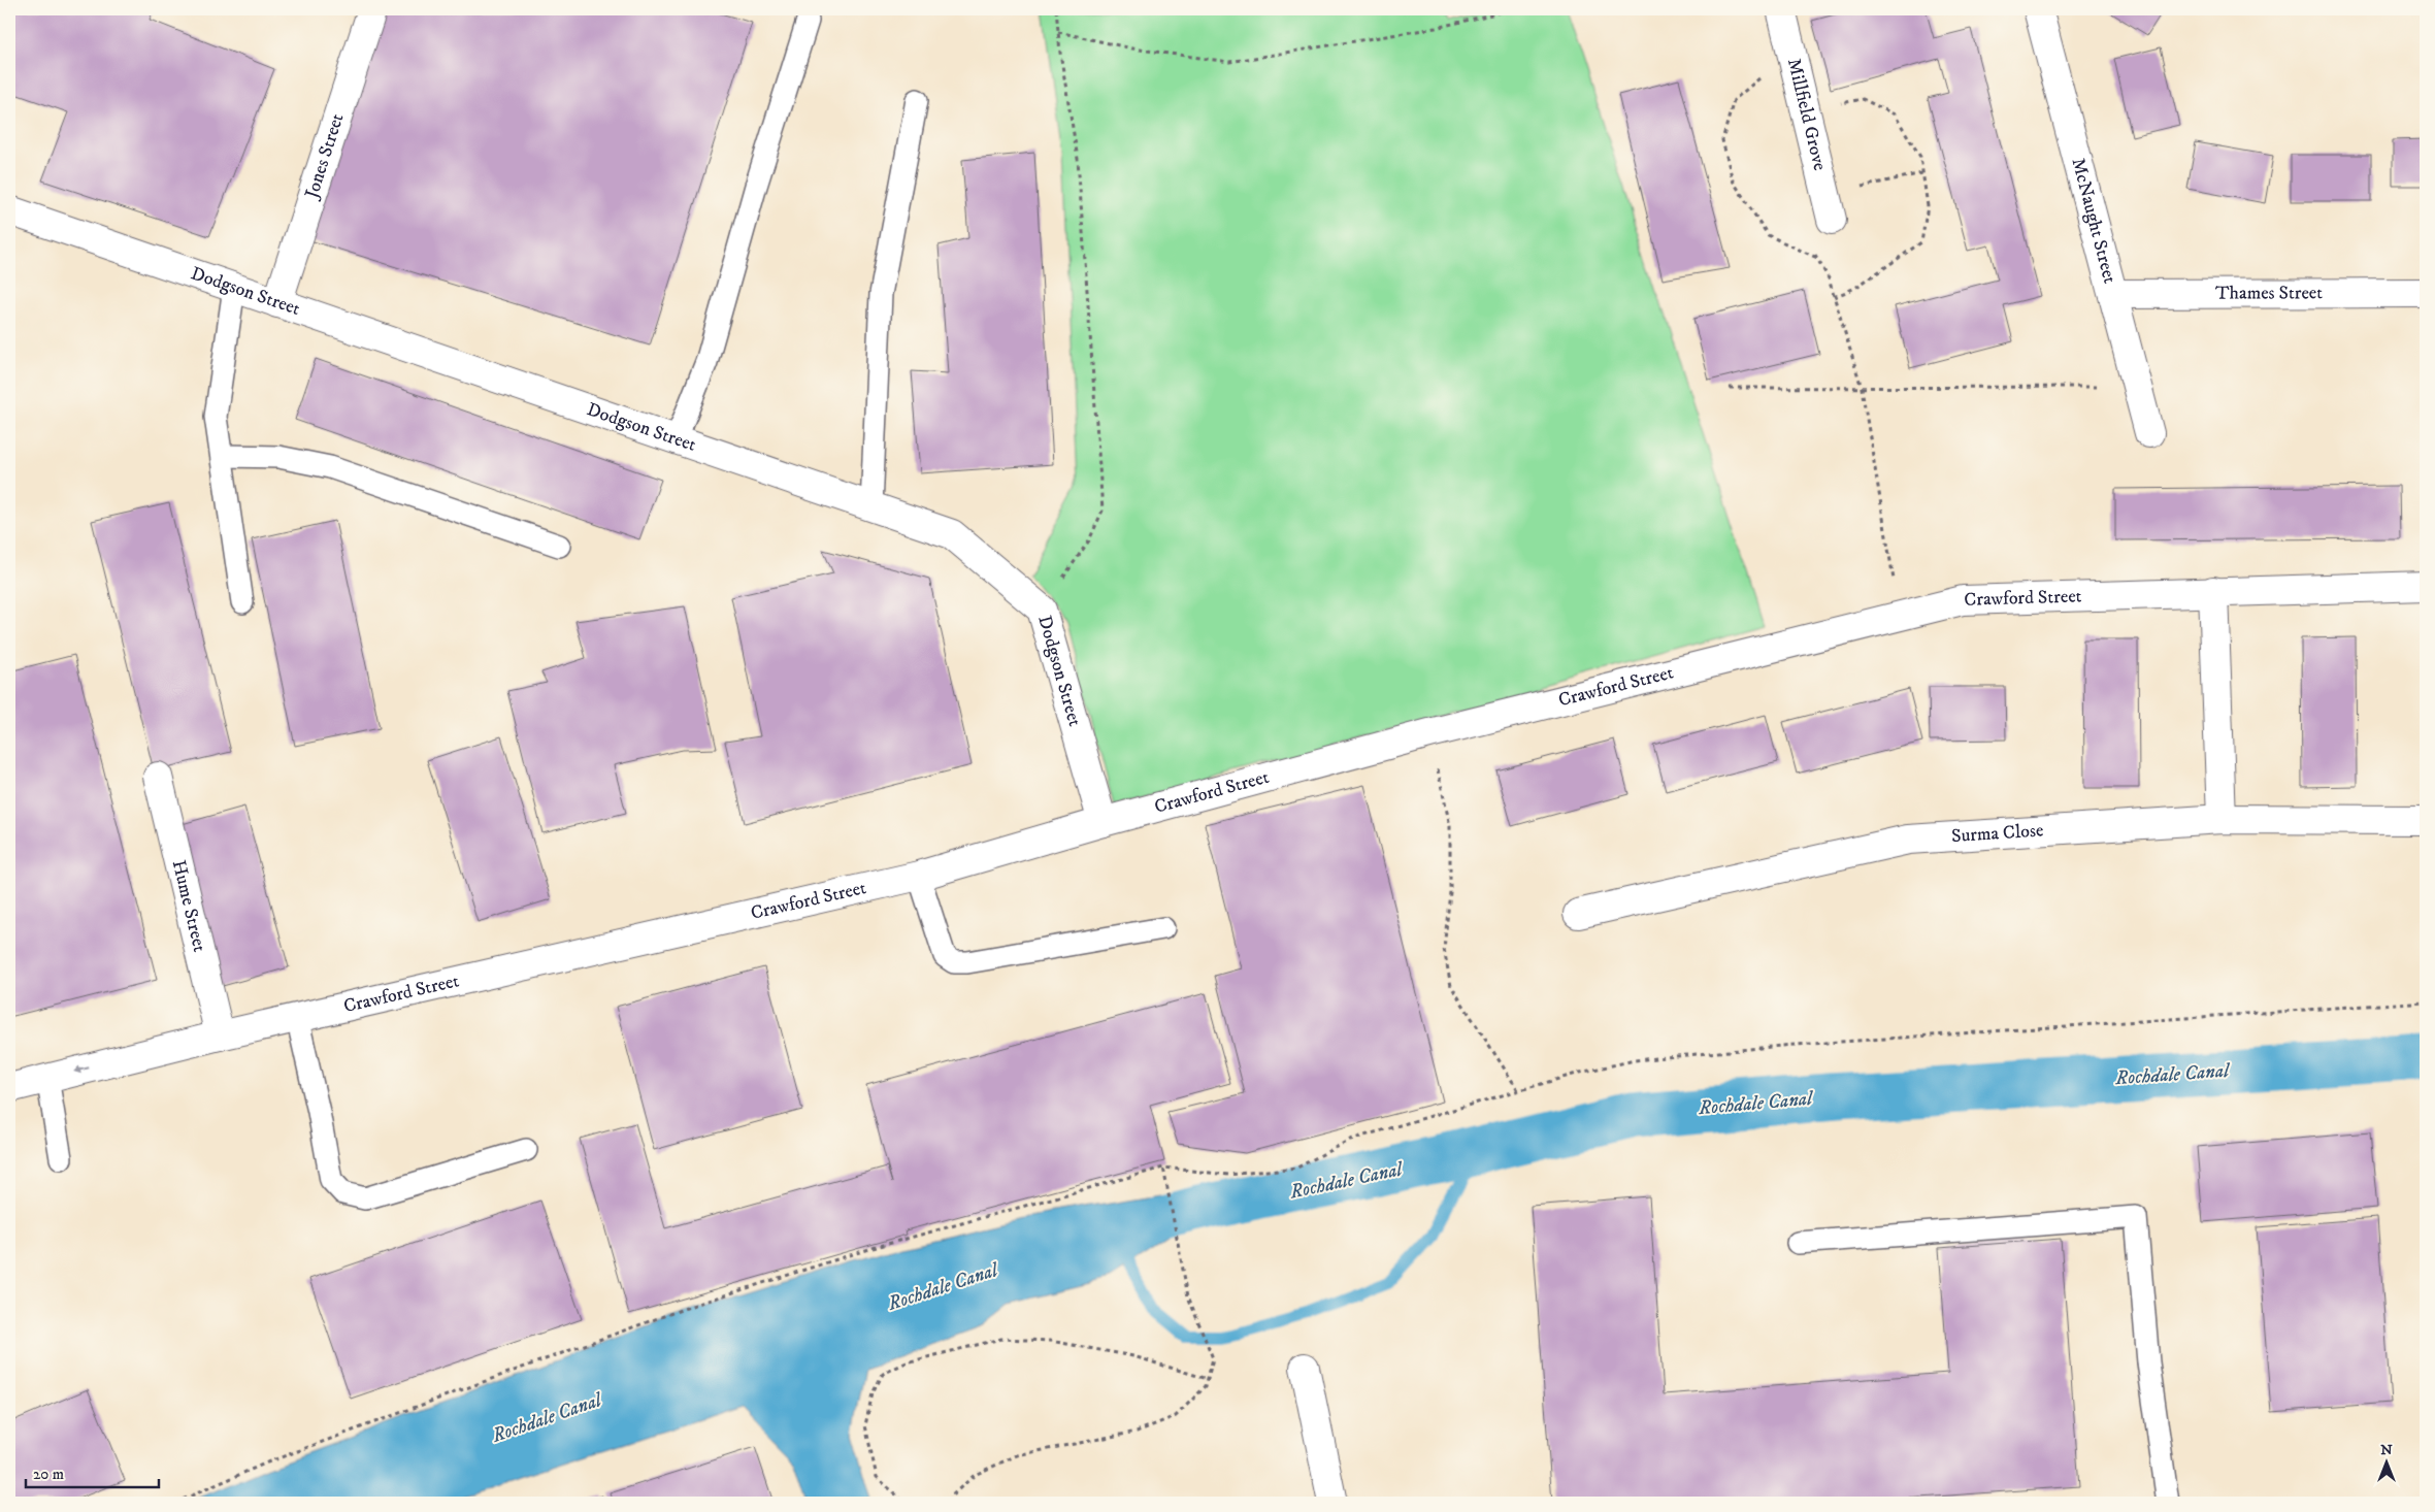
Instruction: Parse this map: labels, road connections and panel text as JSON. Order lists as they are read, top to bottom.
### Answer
{
  "streets": {
    "street": [
      "Millfield Grove",
      "Jones Street",
      "McNaught Street",
      "Dodgson Street",
      "Thames Street",
      "Crawford Street",
      "Surma Close",
      "Hume Street"
    ]
  },
  "crossings": [
    ["Jones Street", "Dodgson Street"],
    ["McNaught Street", "Thames Street"],
    ["Dodgson Street", "Crawford Street"],
    ["Crawford Street", "Hume Street"]
  ],
  "water": ["Rochdale Canal"],
  "scale_bar": "20 m",
  "north": "top"
}
